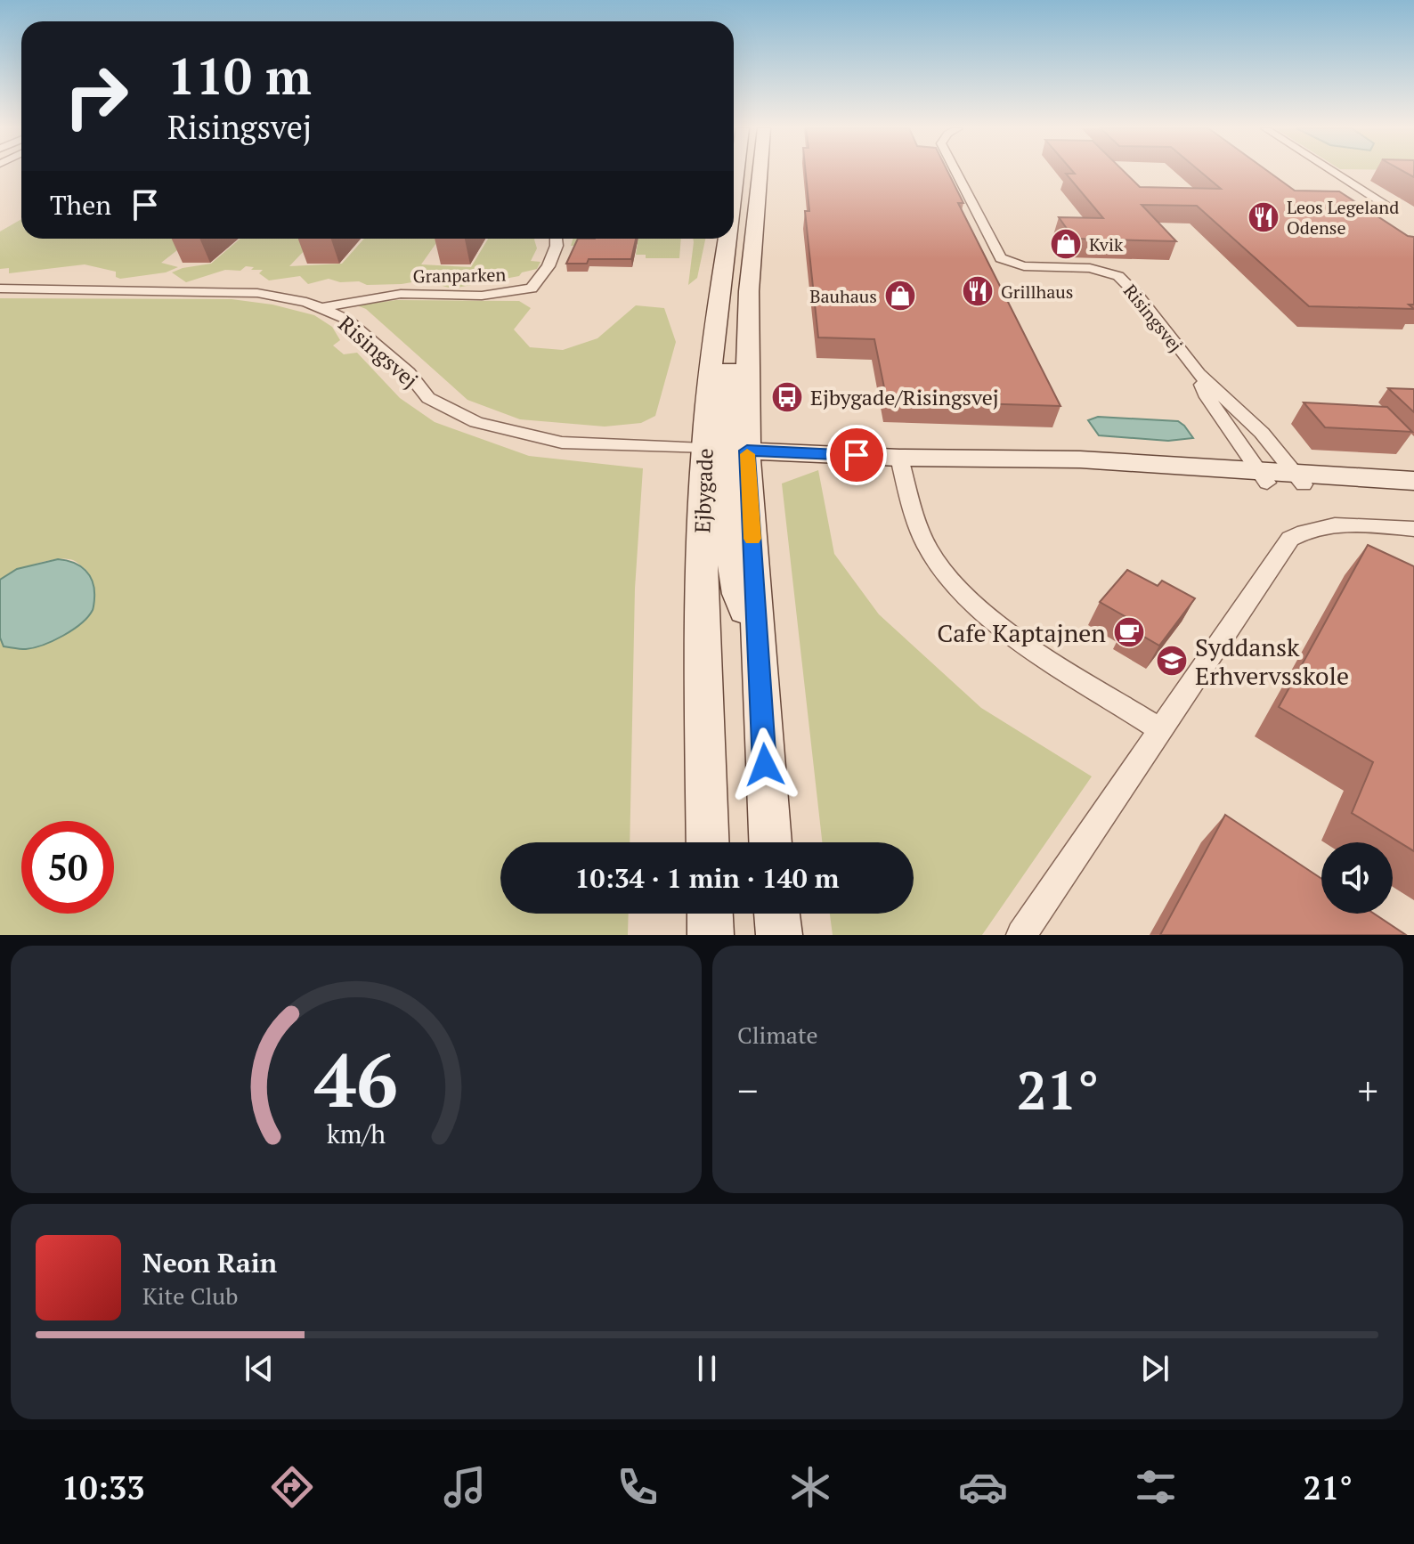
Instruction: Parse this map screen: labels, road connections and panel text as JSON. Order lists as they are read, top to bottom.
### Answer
{
  "streets": {
    "main road": ["Ejbygade"],
    "street": ["Granparken", "Risingsvej"]
  },
  "crossings": [
    ["Granparken", "Risingsvej"],
    ["Risingsvej", "Ejbygade"]
  ],
  "places": {
    "restaurant": ["Leos Legeland Odense", "Grillhaus"],
    "shop": ["Kvik", "Bauhaus"],
    "bus stop": ["Ejbygade/Risingsvej"],
    "cafe": ["Cafe Kaptajnen"],
    "school or university": ["Syddansk Erhvervsskole"]
  },
  "page": {
    "turn": ["110 m", "Risingsvej"],
    "then": "Then",
    "limit": "50",
    "trip": "10:34 · 1 min · 140 m",
    "tile": "Climate",
    "heat": ["−", "21°", "+"],
    "song": ["Neon Rain", "Kite Club"],
    "tabs": ["10:33", "21°"],
    "gauge": ["46", "km/h"]
  }
}
